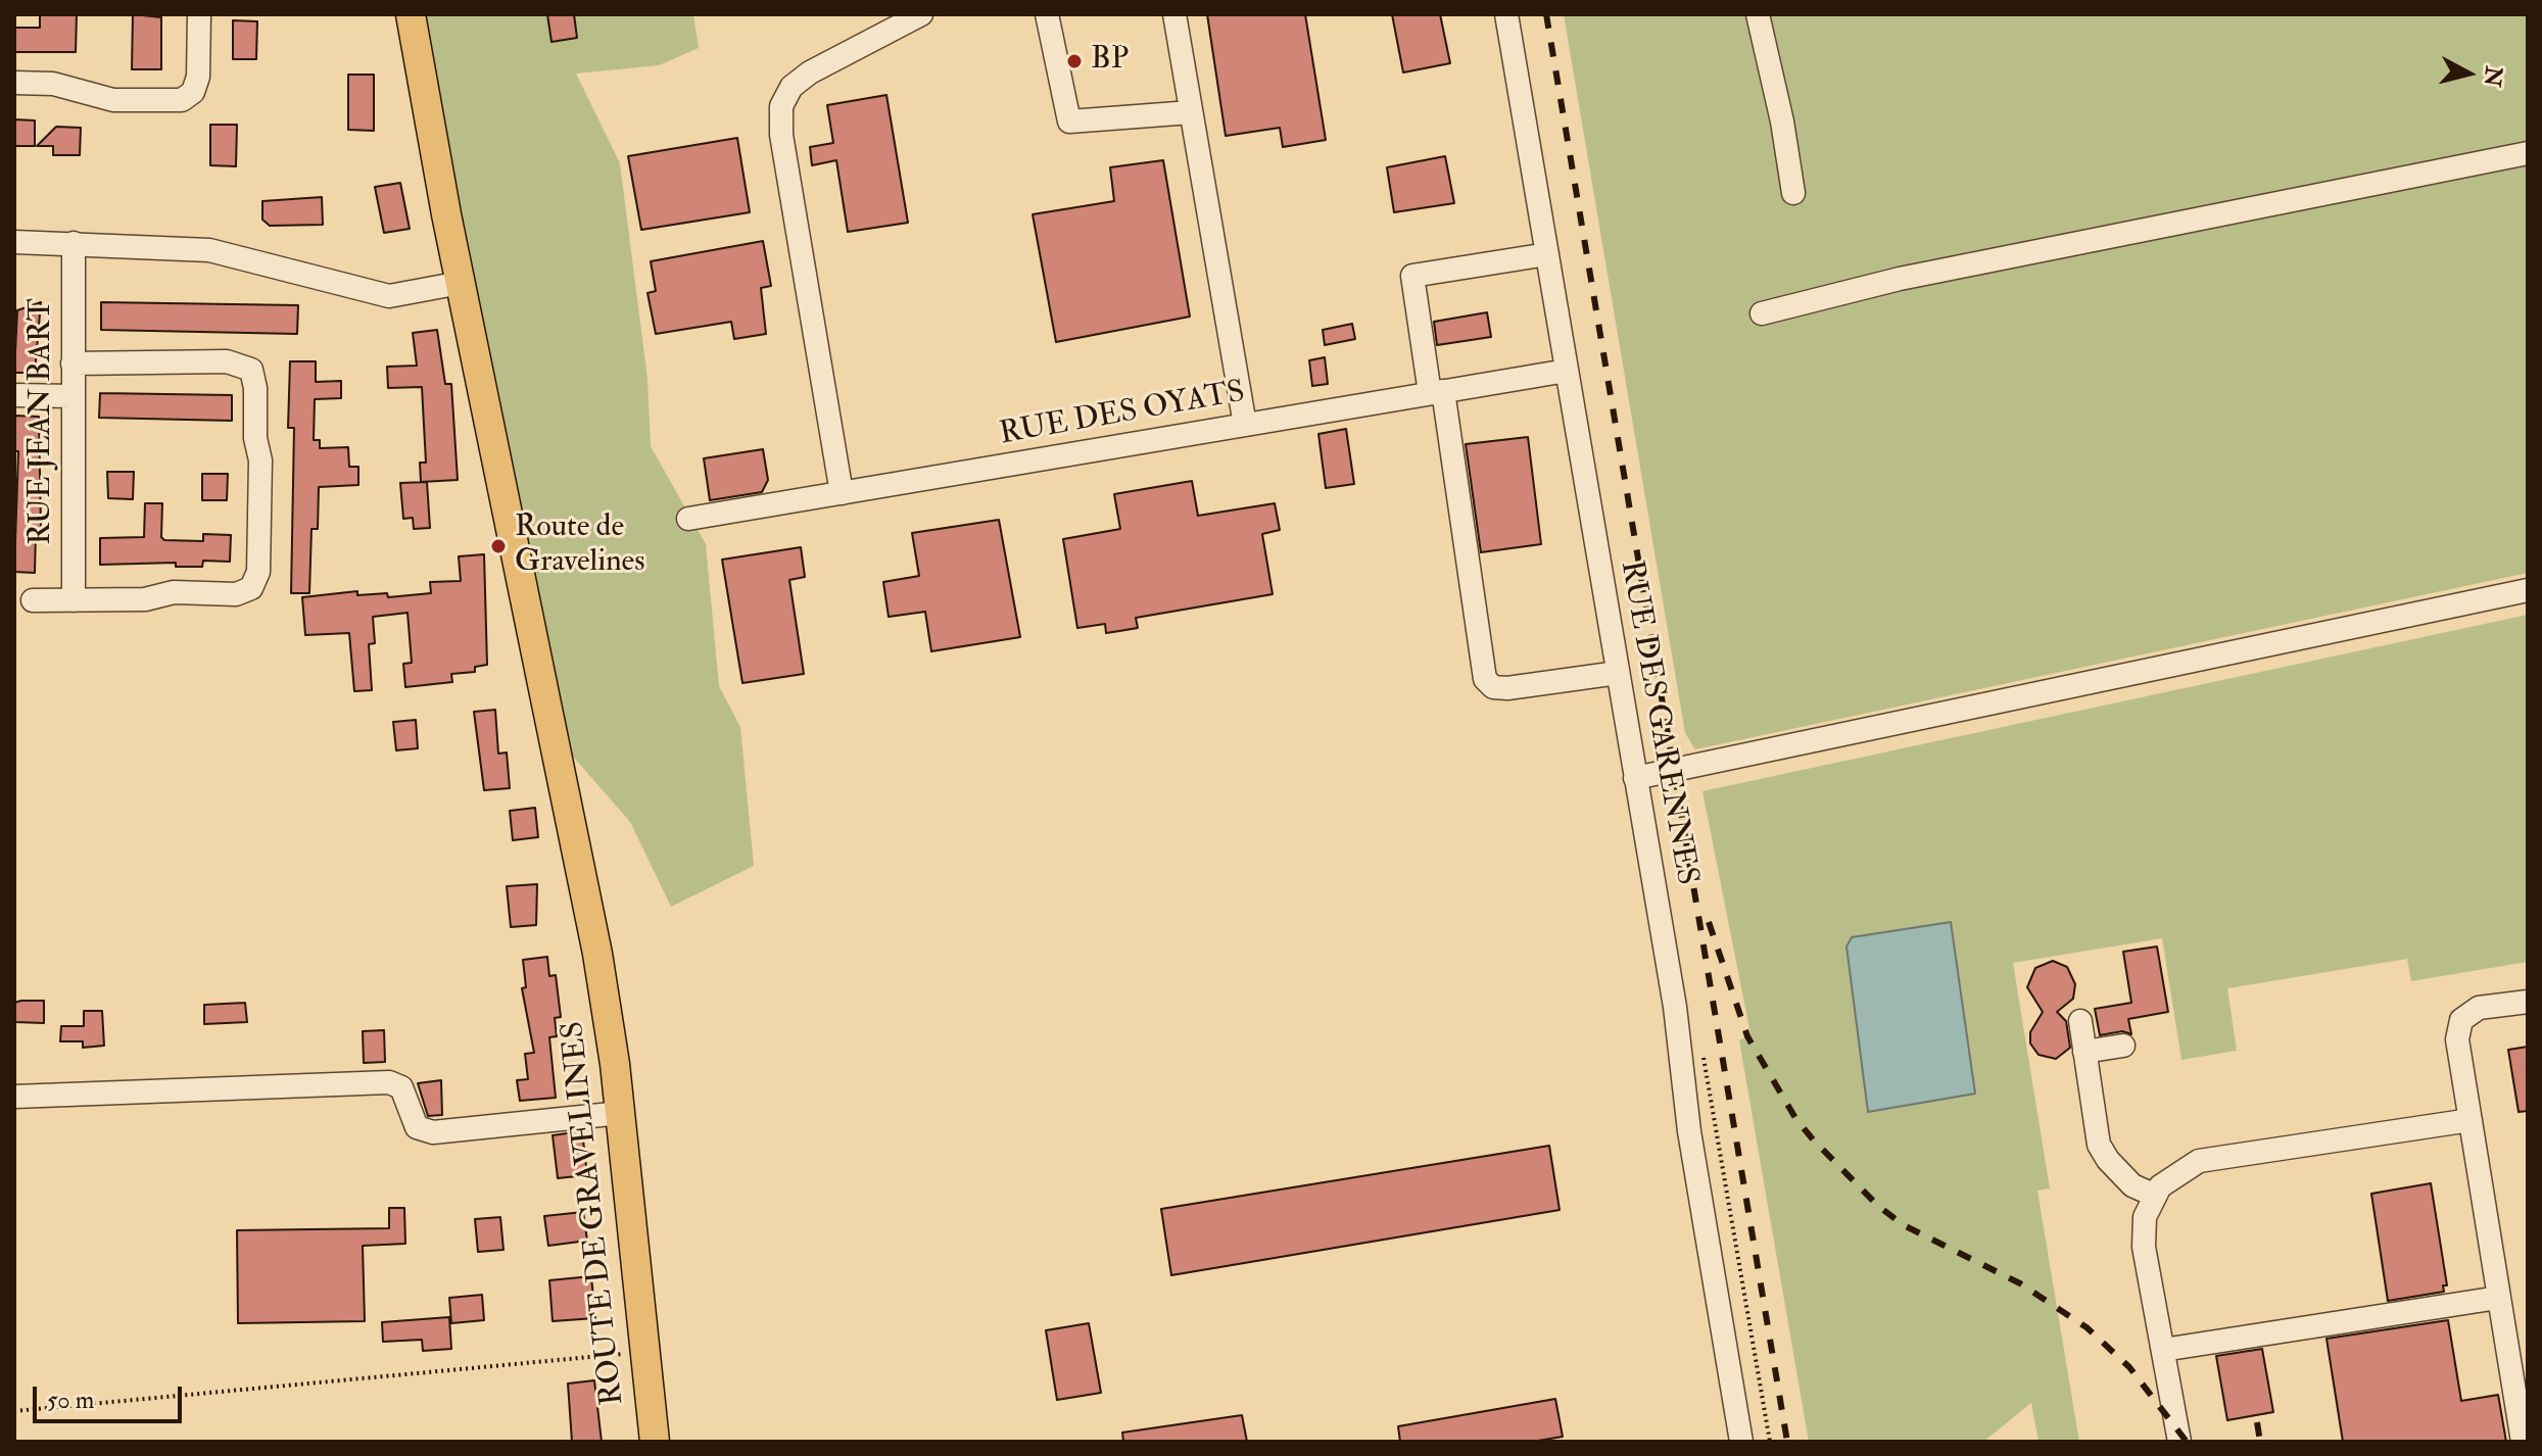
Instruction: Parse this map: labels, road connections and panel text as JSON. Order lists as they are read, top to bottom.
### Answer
{
  "streets": {
    "main road": ["ROUTE DE GRAVELINES"],
    "street": ["RUE DES OYATS", "RUE JEAN BART", "RUE DES GARENNES"]
  },
  "crossings": [
    ["RUE DES OYATS", "RUE DES GARENNES"]
  ],
  "places": ["BP", "Route de Gravelines"],
  "scale_bar": "50 m",
  "north": "right"
}
